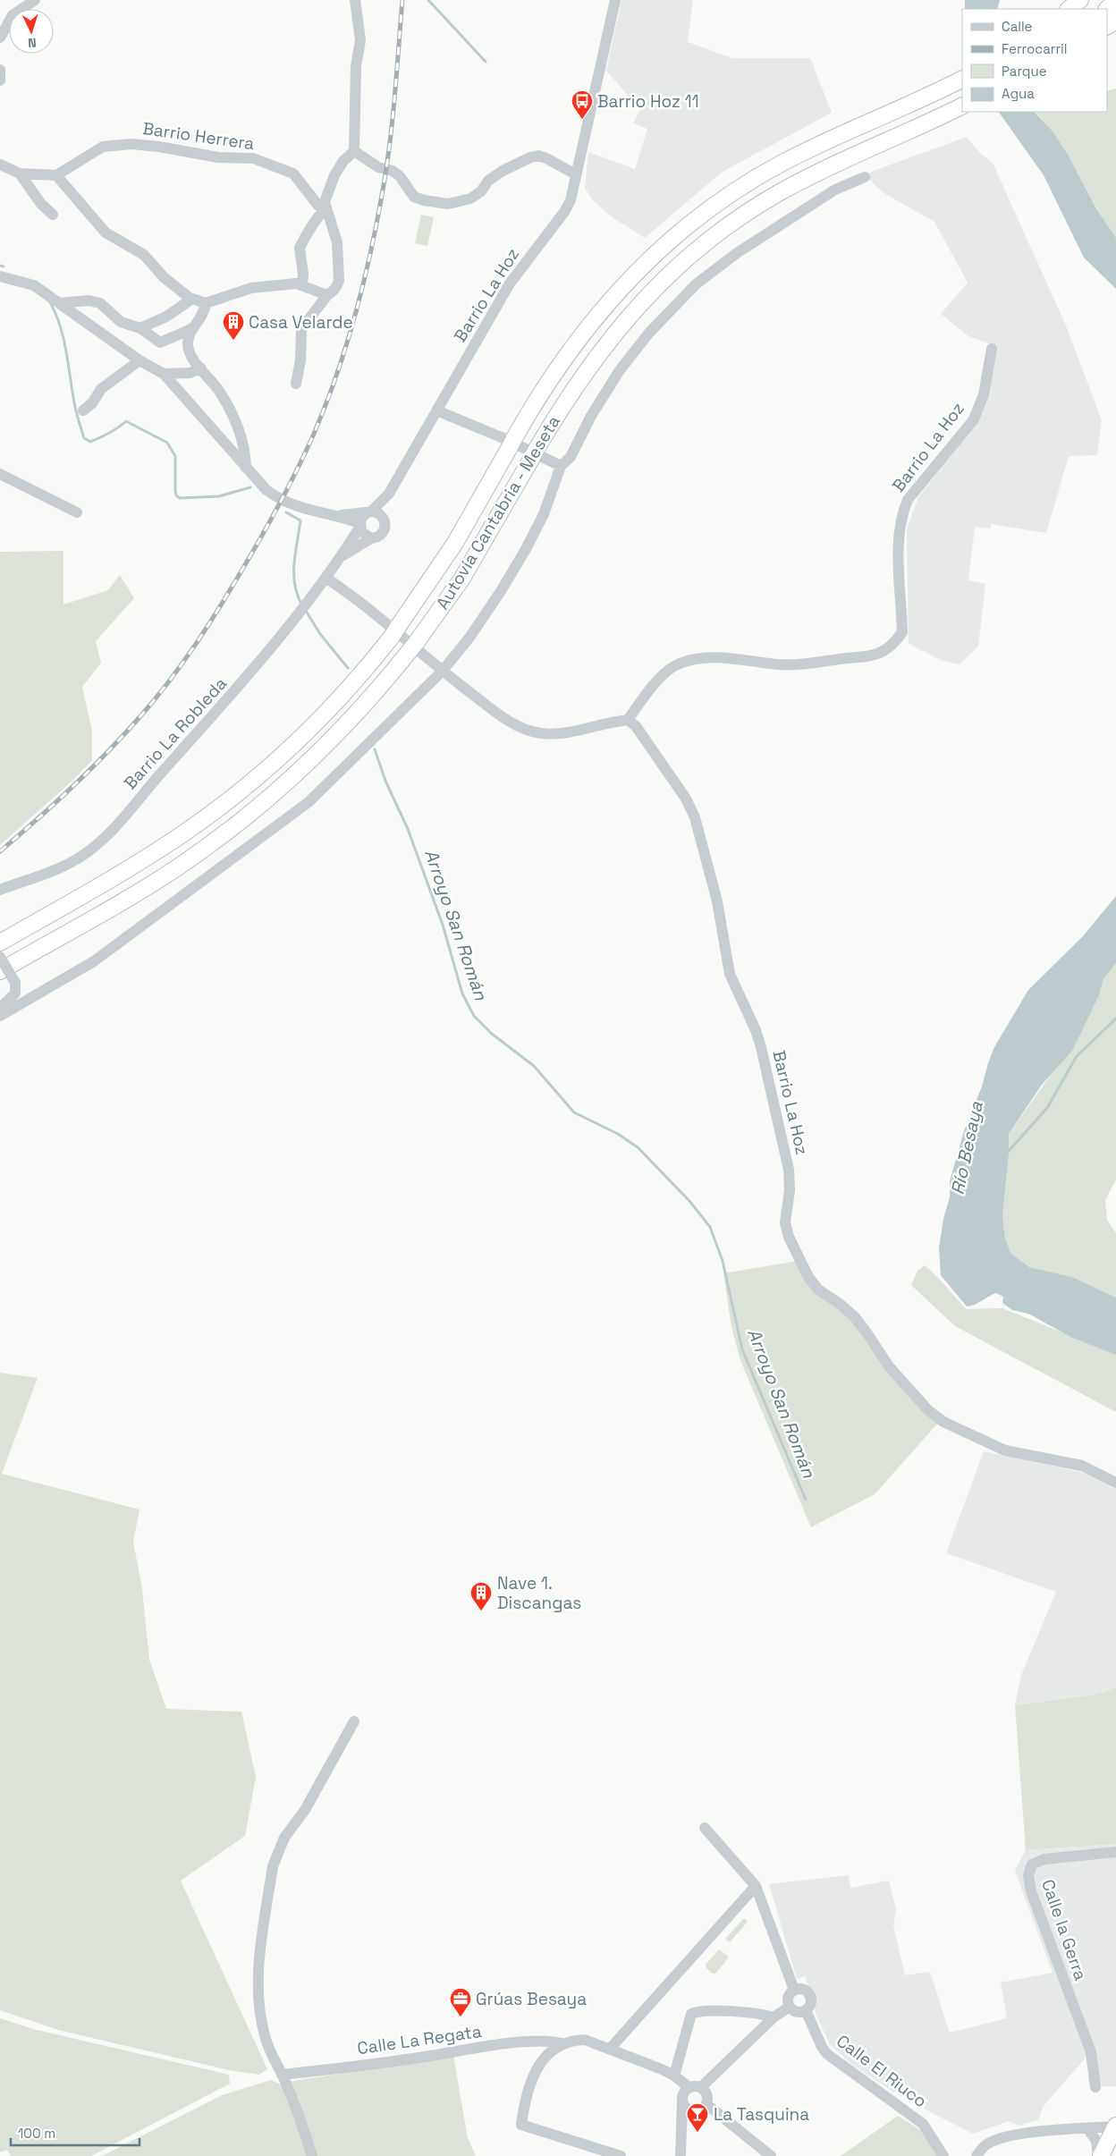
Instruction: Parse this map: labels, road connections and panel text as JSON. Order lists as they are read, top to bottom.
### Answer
{
  "streets": {
    "highway": ["Autovía Cantabria - Meseta"],
    "street": [
      "Barrio Herrera",
      "Barrio La Hoz",
      "Barrio La Robleda",
      "Calle la Gerra",
      "Calle La Regata",
      "Calle El Riuco"
    ]
  },
  "crossings": [
    ["Barrio La Hoz", "Barrio La Robleda"]
  ],
  "water": ["Arroyo San Román", "Río Besaya"],
  "places": {
    "bus stop": ["Barrio Hoz 11"],
    "building": ["Casa Velarde", "Nave 1. Discangas"],
    "office": ["Grúas Besaya"],
    "bar": ["La Tasquina"]
  },
  "legend": [
    "Calle",
    "Ferrocarril",
    "Parque",
    "Agua"
  ],
  "scale_bar": "100 m",
  "north": "bottom"
}
